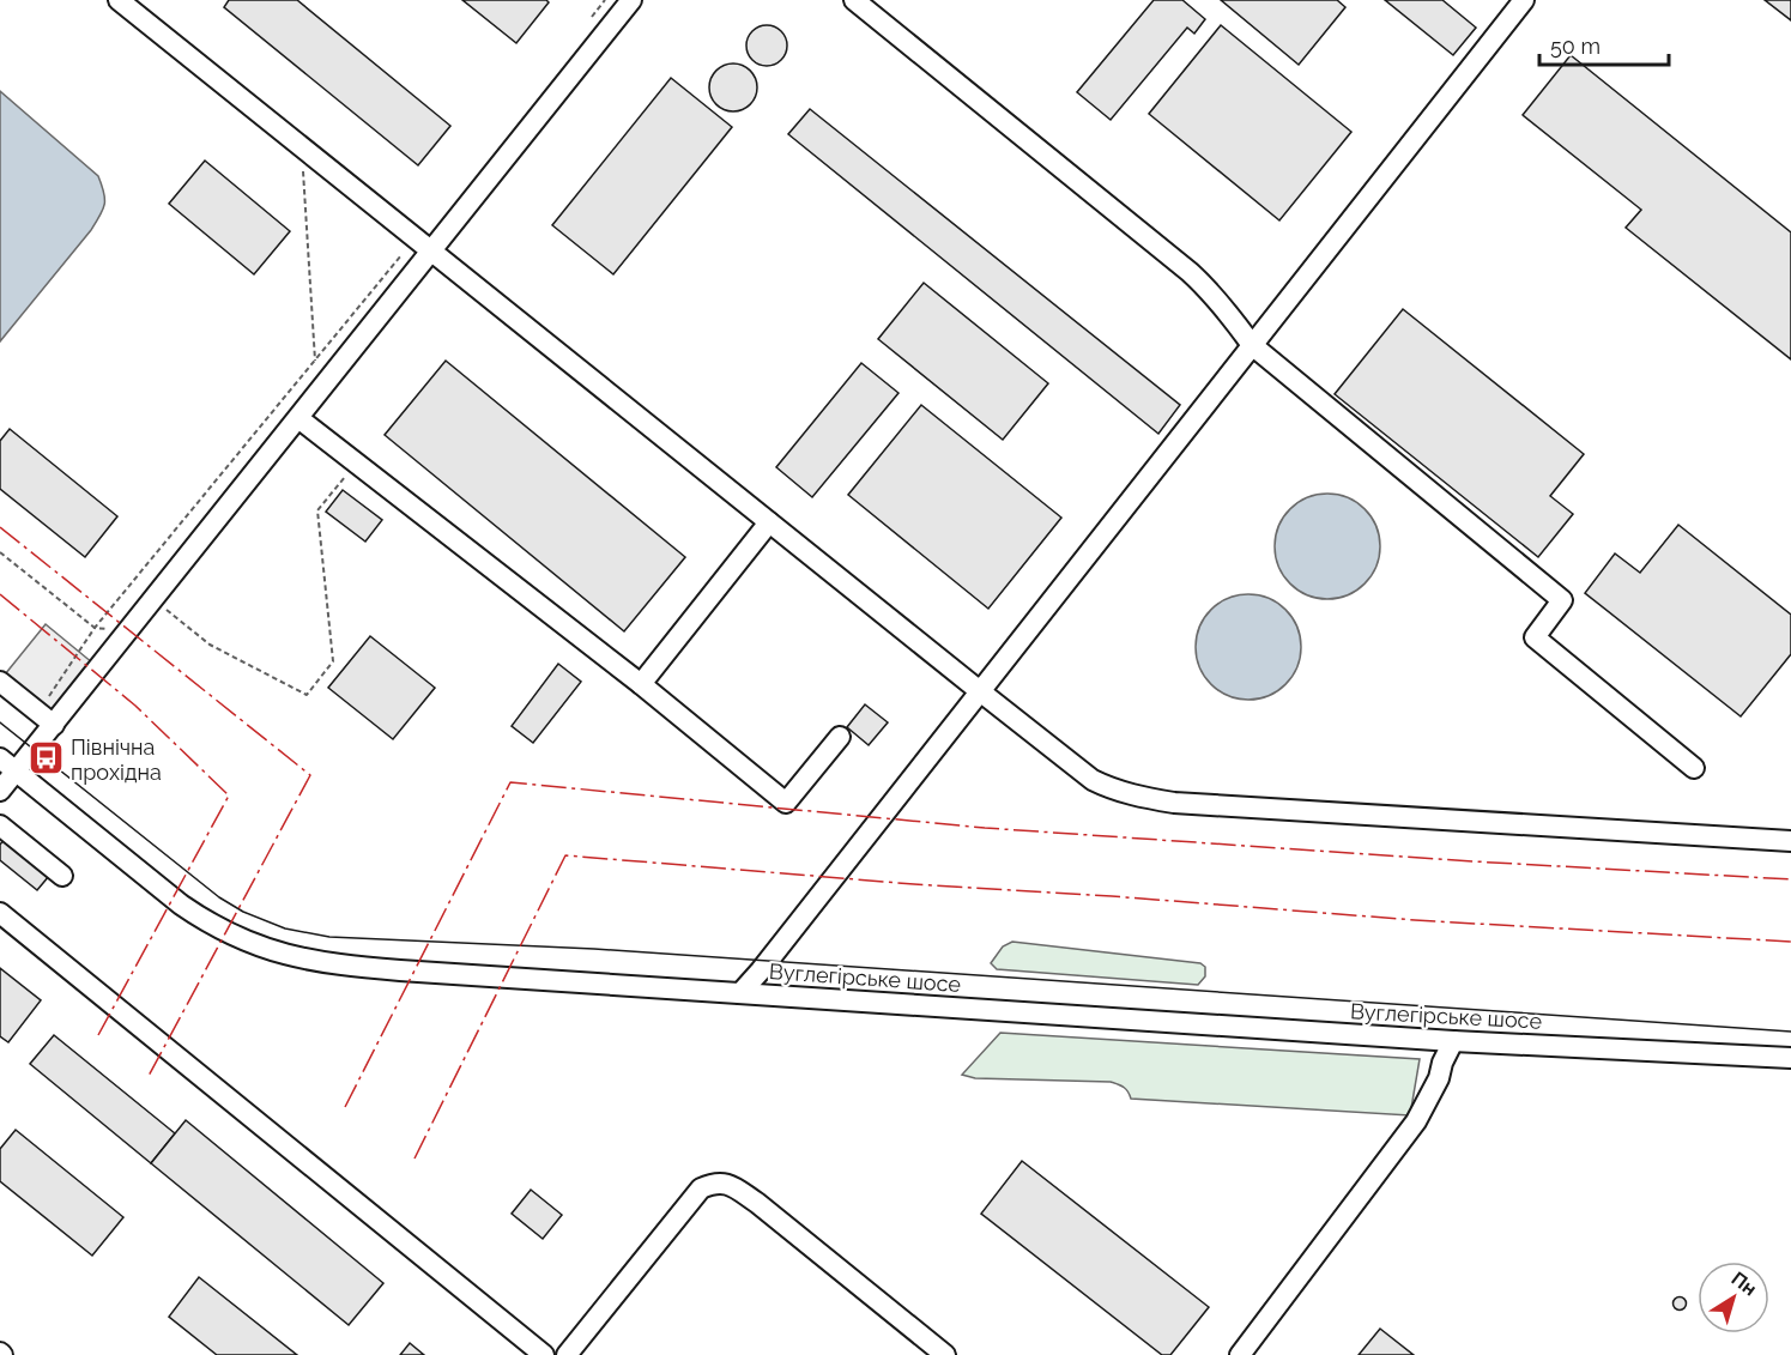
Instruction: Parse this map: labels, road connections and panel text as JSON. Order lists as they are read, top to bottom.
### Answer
{
  "streets": {
    "street": ["Вуглегірське шосе"]
  },
  "places": {
    "bus stop": ["Північна прохідна"]
  },
  "scale_bar": "50 m",
  "north": "top right"
}
